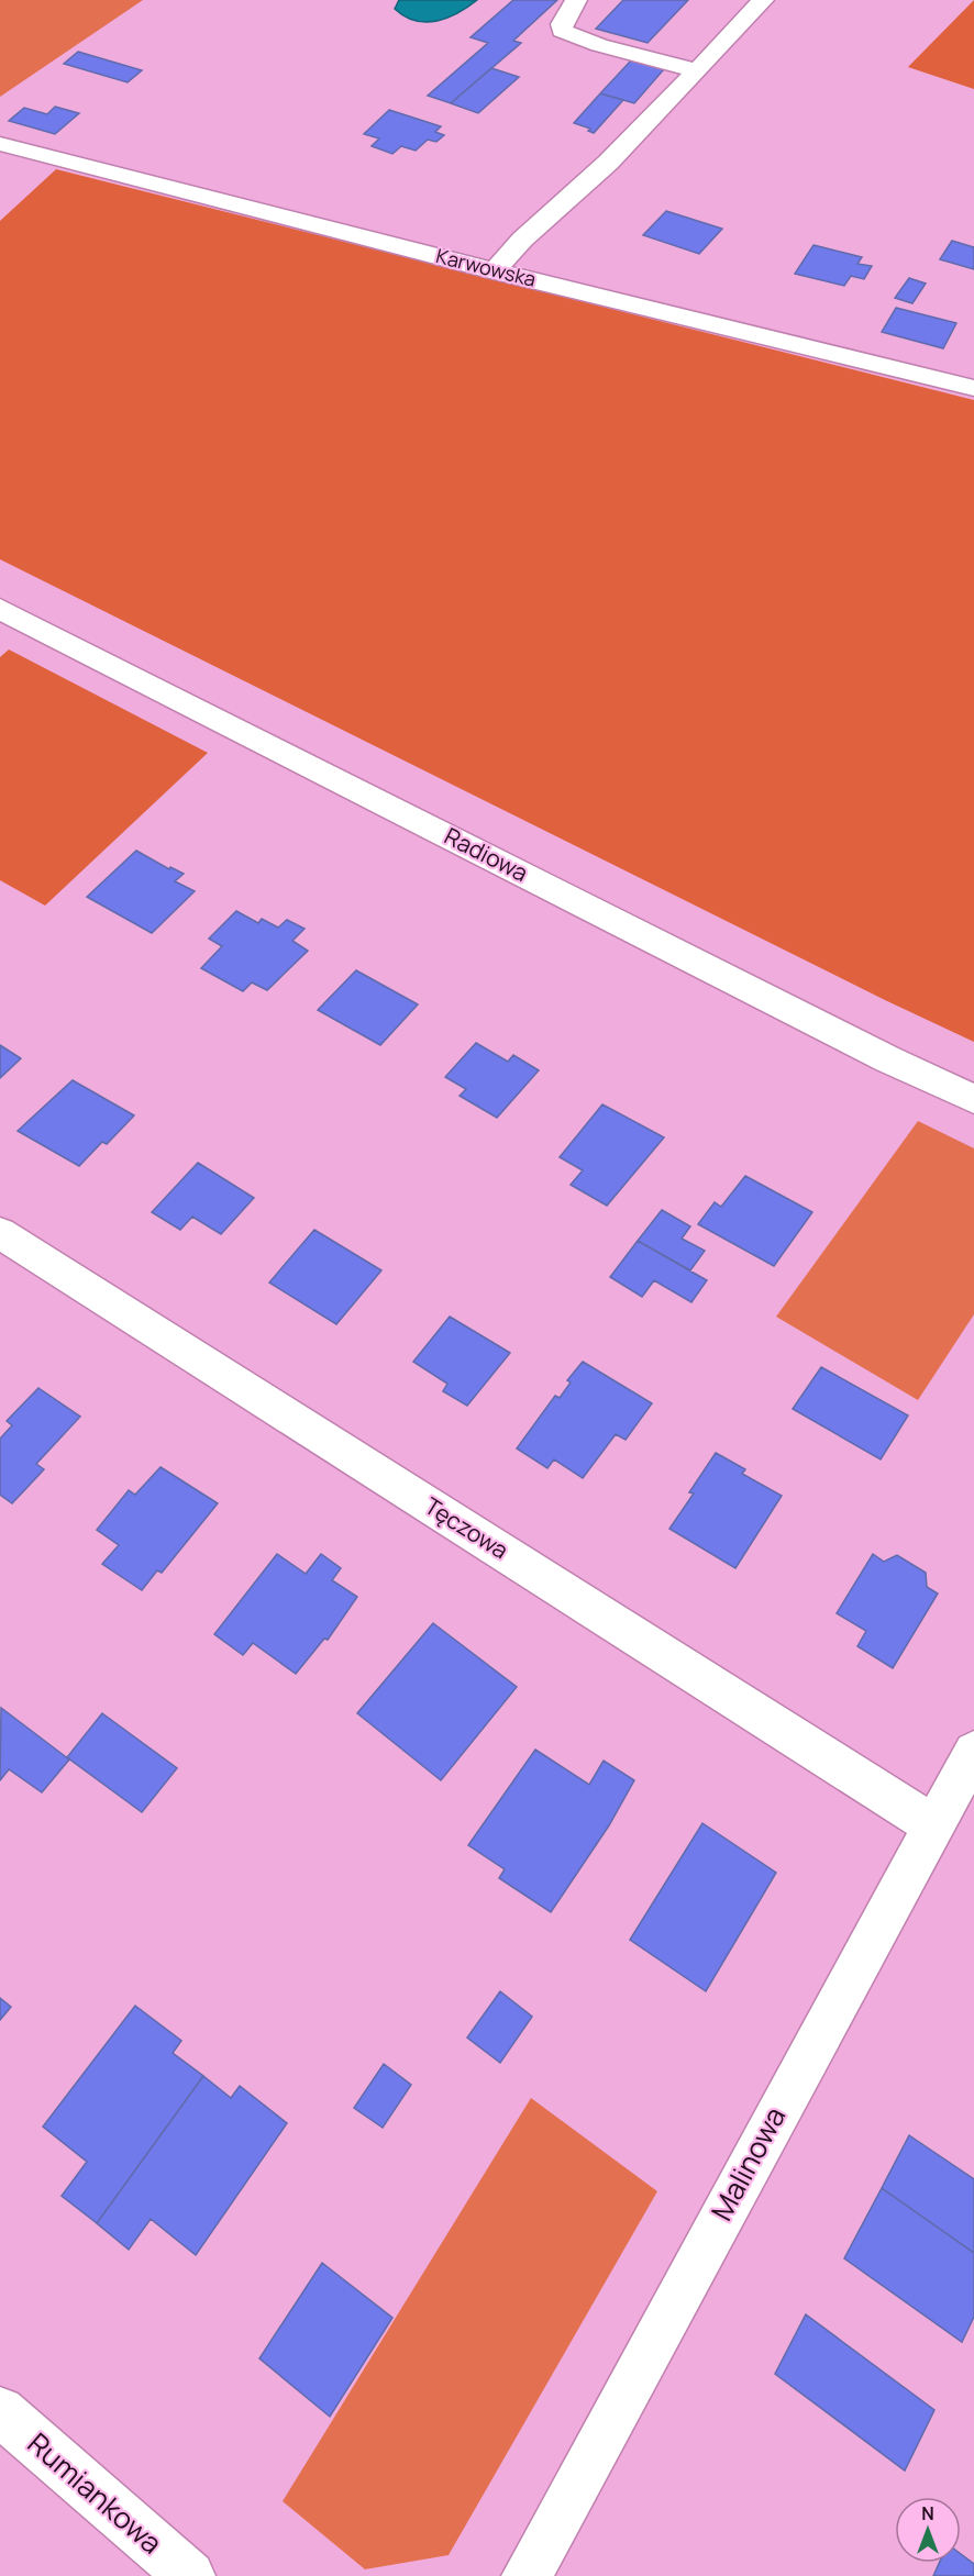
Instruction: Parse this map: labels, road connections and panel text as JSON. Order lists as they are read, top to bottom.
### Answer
{
  "streets": {
    "street": [
      "Karwowska",
      "Radiowa",
      "Tęczowa",
      "Malinowa",
      "Rumiankowa"
    ]
  },
  "crossings": [
    ["Tęczowa", "Malinowa"]
  ],
  "north": "top"
}
